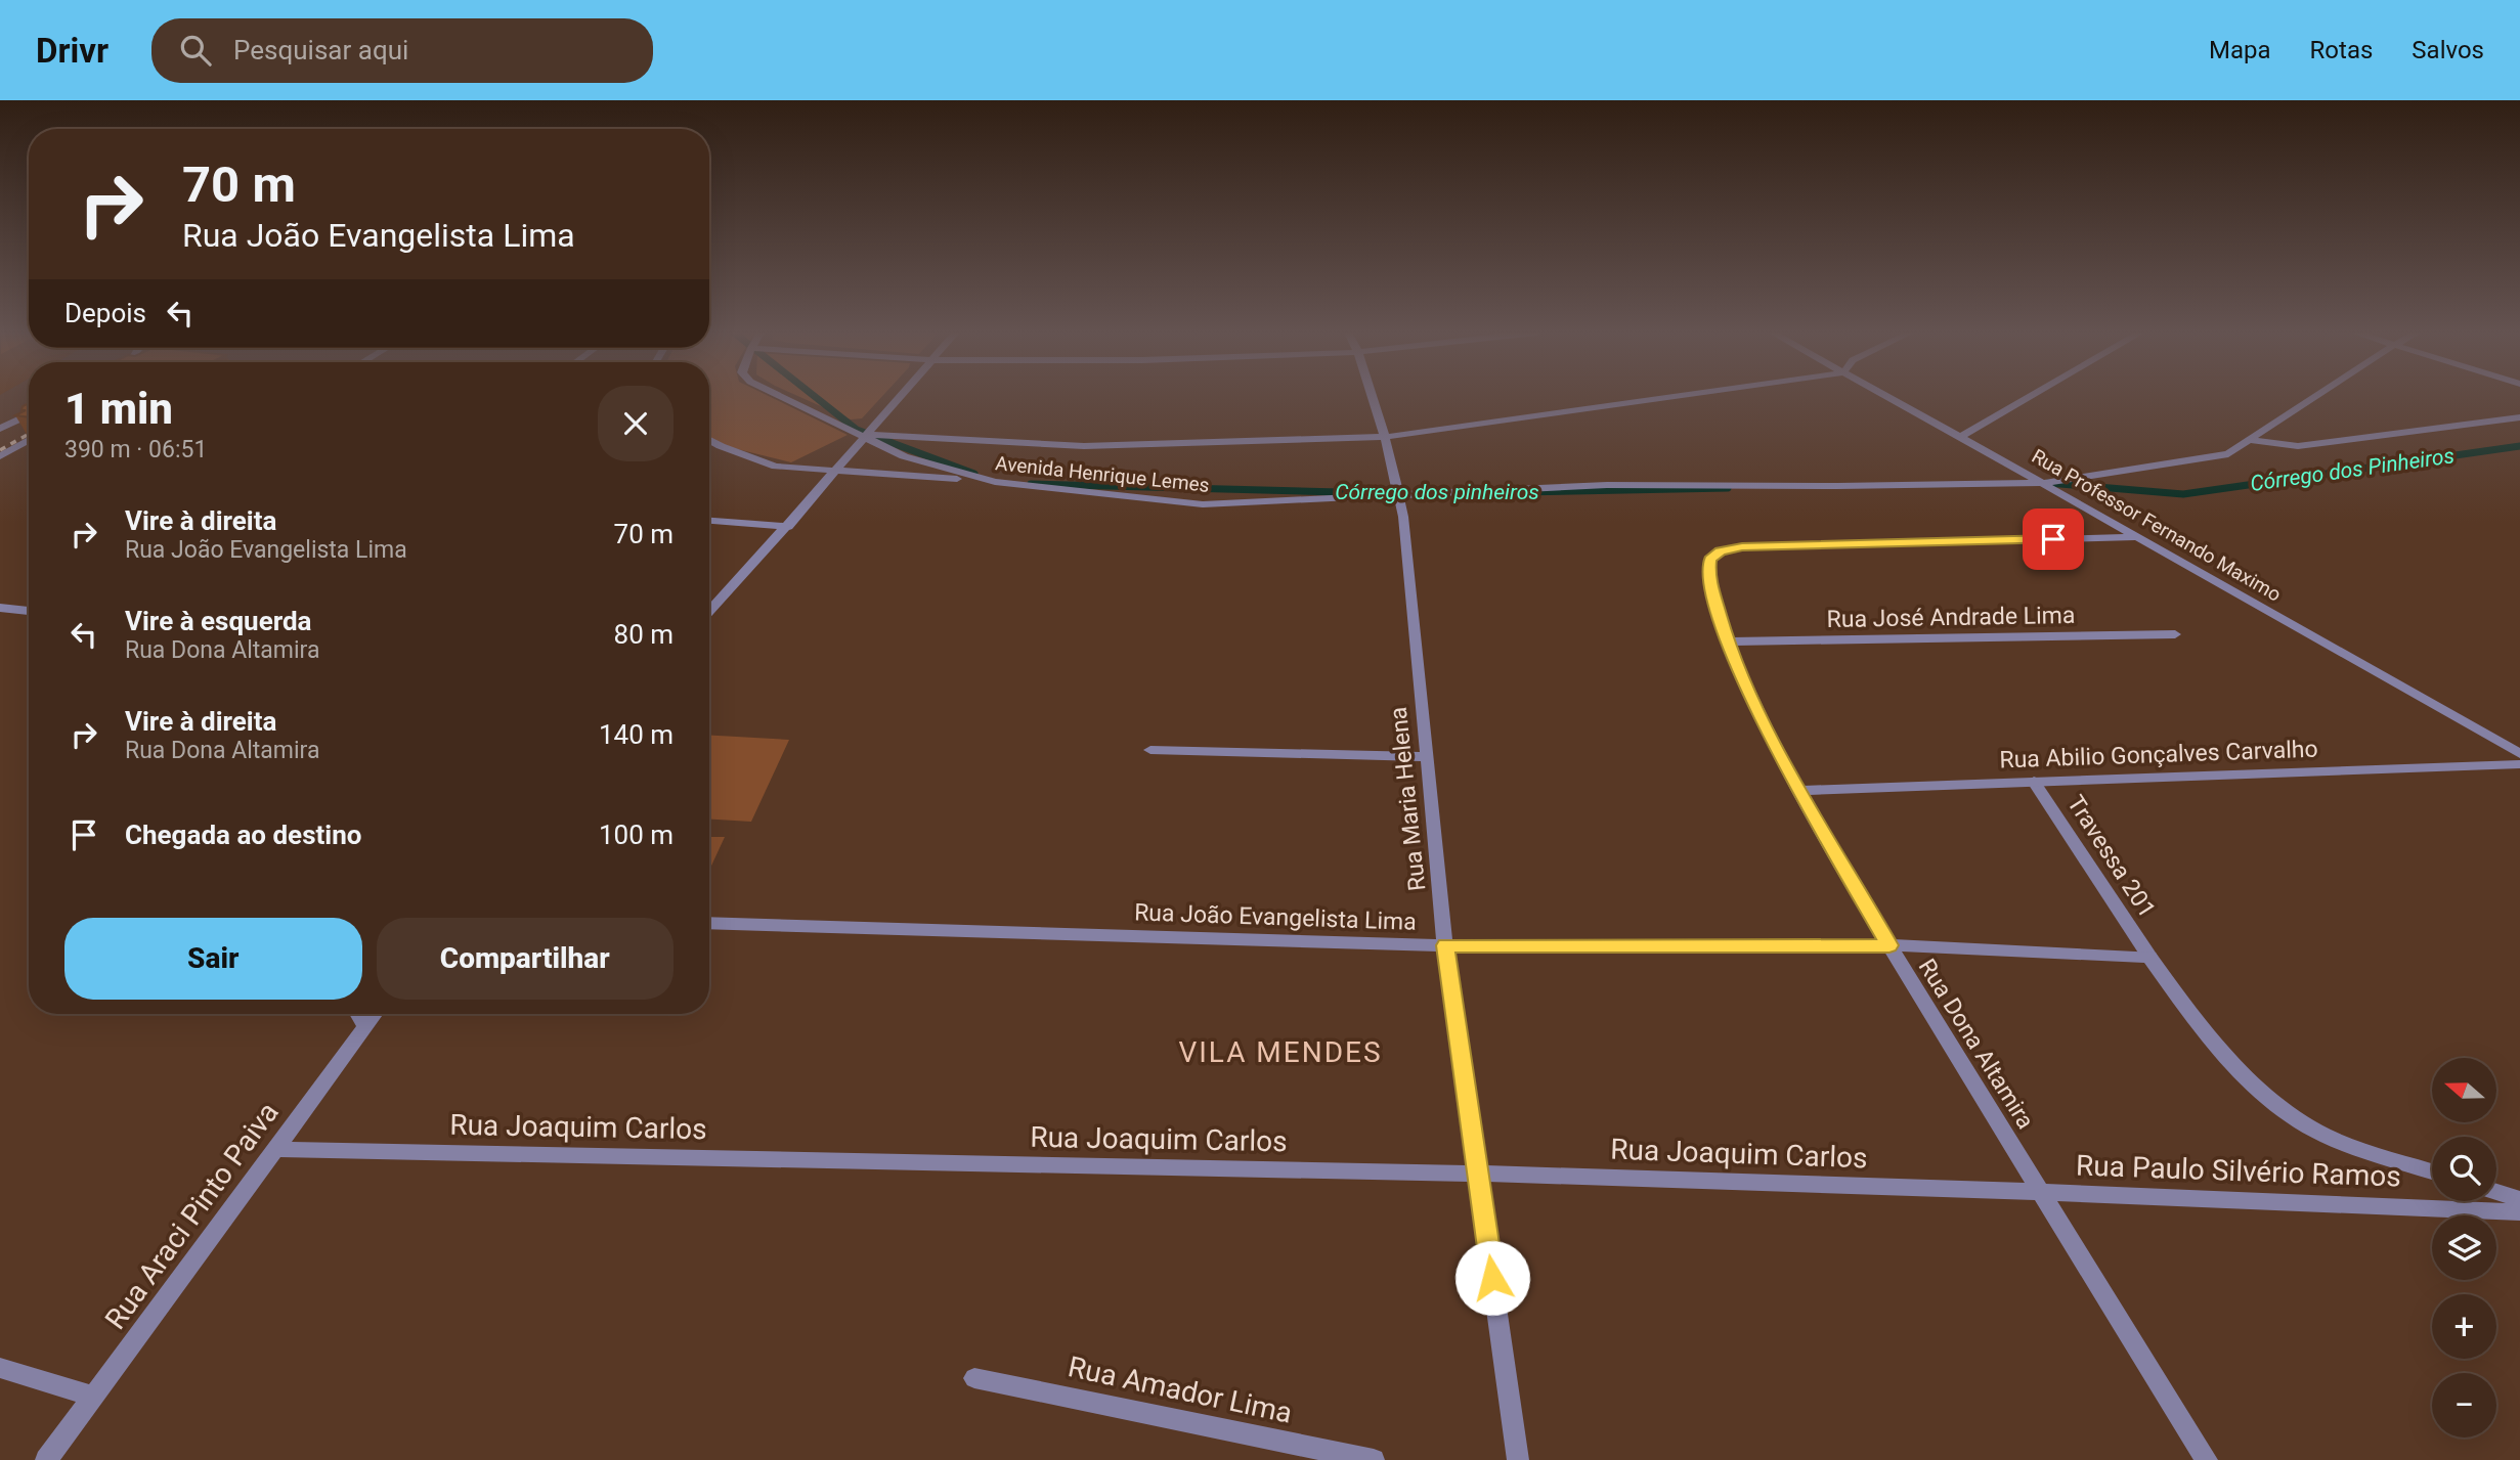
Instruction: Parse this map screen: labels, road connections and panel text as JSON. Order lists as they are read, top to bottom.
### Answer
{
  "streets": {
    "street": [
      "Avenida Henrique Lemes",
      "Rua Professor Fernando Maximo",
      "Rua José Andrade Lima",
      "Rua Abilio Gonçalves Carvalho",
      "Rua Maria Helena",
      "Travessa 201",
      "Rua João Evangelista Lima",
      "Rua Dona Altamira",
      "Rua Joaquim Carlos",
      "Rua Paulo Silvério Ramos",
      "Rua Araci Pinto Paiva",
      "Rua Amador Lima"
    ]
  },
  "crossings": [
    ["Avenida Henrique Lemes", "Rua Professor Fernando Maximo"],
    ["Avenida Henrique Lemes", "Rua Maria Helena"],
    ["Rua Professor Fernando Maximo", "Rua Dona Altamira"],
    ["Rua José Andrade Lima", "Rua Dona Altamira"],
    ["Rua Abilio Gonçalves Carvalho", "Travessa 201"],
    ["Rua Abilio Gonçalves Carvalho", "Rua Dona Altamira"],
    ["Rua Maria Helena", "Rua João Evangelista Lima"],
    ["Rua Maria Helena", "Rua Joaquim Carlos"],
    ["Travessa 201", "Rua João Evangelista Lima"],
    ["Rua João Evangelista Lima", "Rua Dona Altamira"],
    ["Rua Dona Altamira", "Rua Joaquim Carlos"],
    ["Rua Dona Altamira", "Rua Paulo Silvério Ramos"],
    ["Rua Joaquim Carlos", "Rua Paulo Silvério Ramos"],
    ["Rua Joaquim Carlos", "Rua Araci Pinto Paiva"]
  ],
  "districts": ["VILA MENDES"],
  "water": ["Córrego dos Pinheiros", "Córrego dos pinheiros"],
  "north": "left",
  "page": {
    "header": "Drivr",
    "search": "Pesquisar aqui",
    "nav": ["Mapa", "Rotas", "Salvos"],
    "turn": ["70 m", "Rua João Evangelista Lima"],
    "then": "Depois",
    "heading": ["1 min", "390 m · 06:51"],
    "list": [
      {
        "name": "Vire à direita",
        "note": "Rua João Evangelista Lima",
        "value": "70 m"
      },
      {
        "name": "Vire à esquerda",
        "note": "Rua Dona Altamira",
        "value": "80 m"
      },
      {
        "name": "Vire à direita",
        "note": "Rua Dona Altamira",
        "value": "140 m"
      },
      {
        "name": "Chegada ao destino",
        "value": "100 m"
      }
    ],
    "buttons": ["Sair", "Compartilhar"],
    "map_buttons": ["+", "−"]
  }
}
